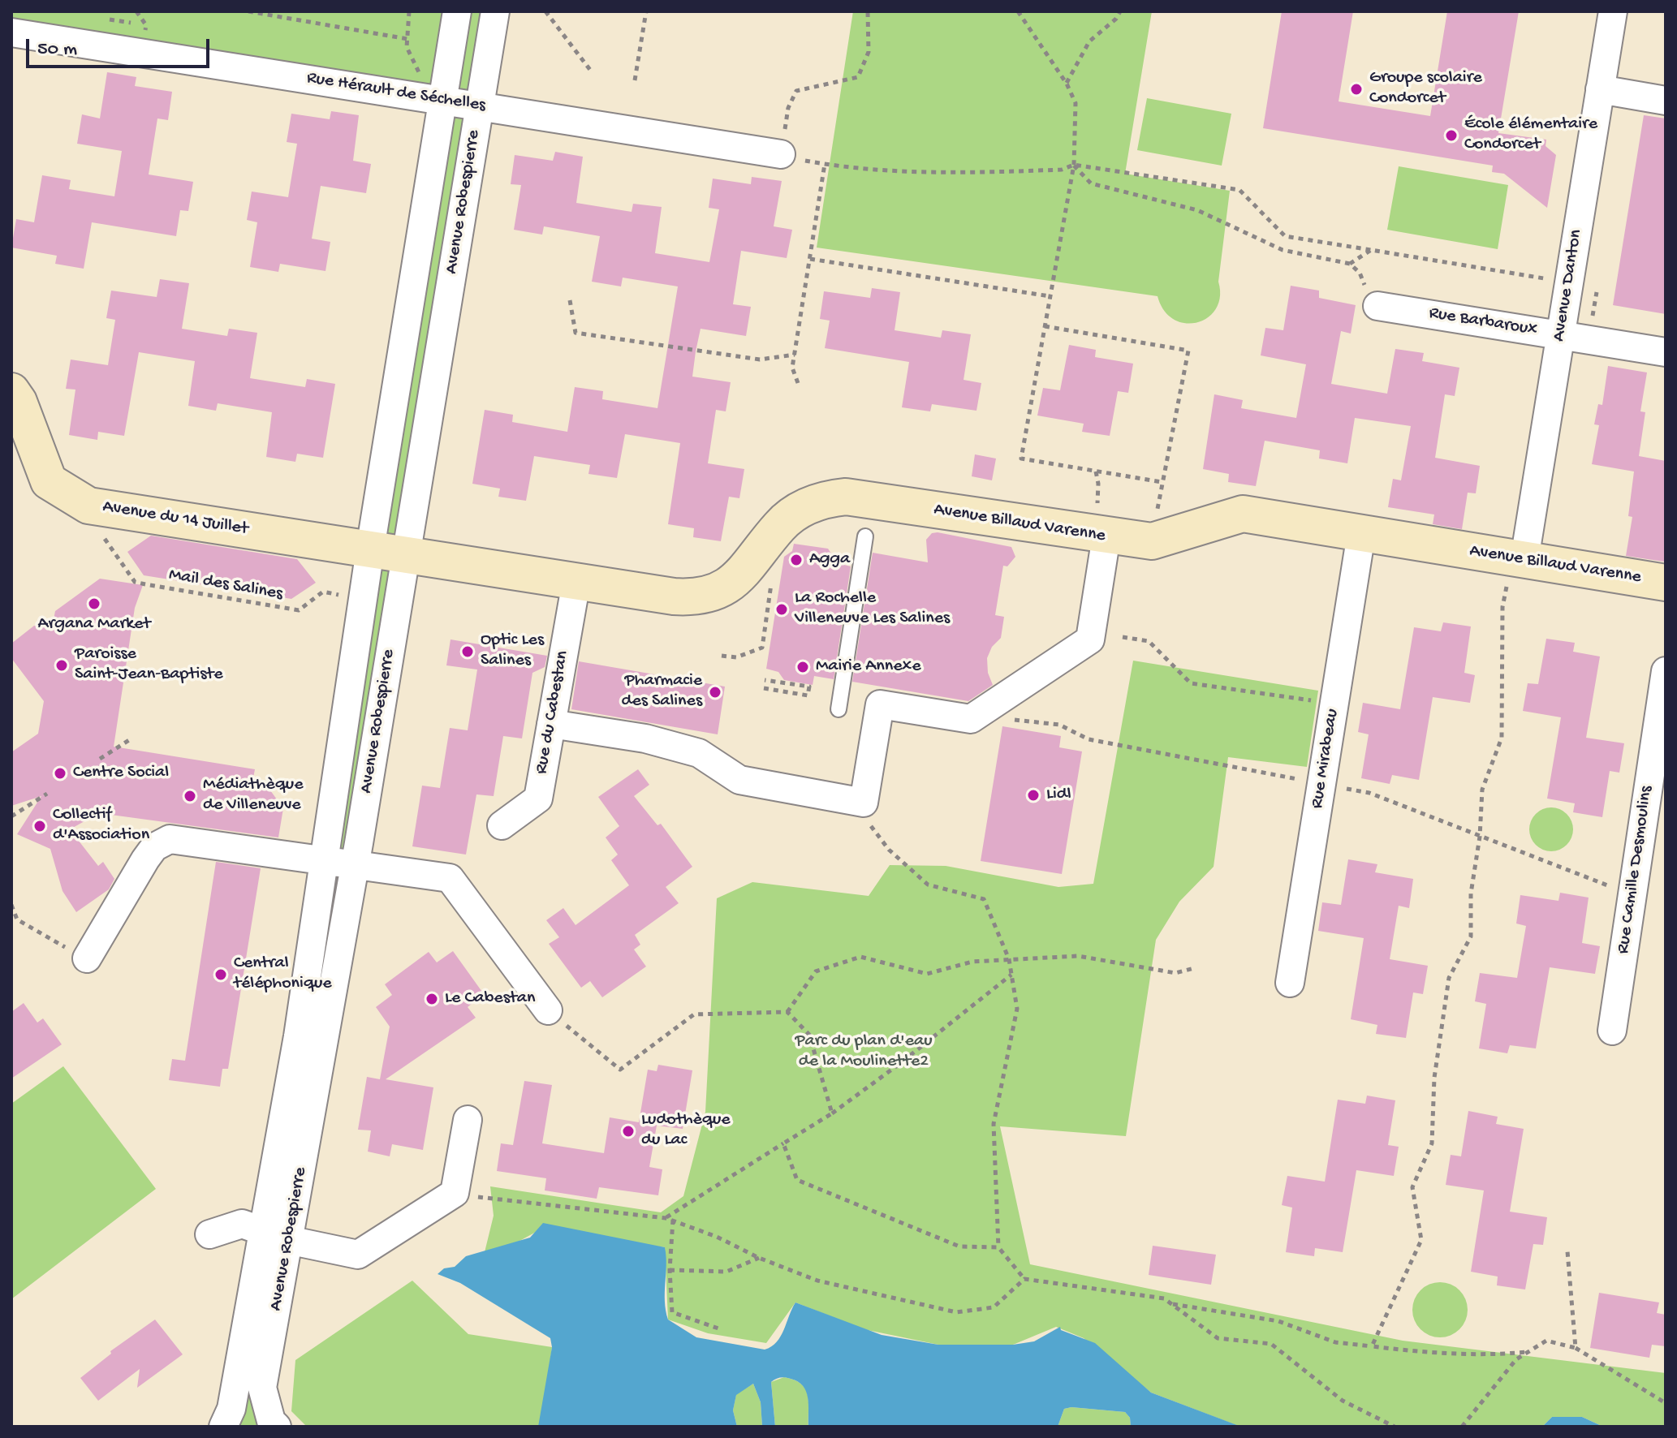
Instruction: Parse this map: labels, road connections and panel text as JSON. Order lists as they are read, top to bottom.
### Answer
{
  "streets": {
    "street": [
      "Rue Hérault de Séchelles",
      "Avenue Robespierre",
      "Avenue Danton",
      "Rue Barbaroux",
      "Avenue du 14 Juillet",
      "Avenue Billaud Varenne",
      "Rue du Cabestan",
      "Rue Mirabeau",
      "Rue Camille Desmoulins"
    ],
    "path": ["Mail des Salines"]
  },
  "crossings": [
    ["Rue Hérault de Séchelles", "Avenue Robespierre"],
    ["Avenue Robespierre", "Avenue du 14 Juillet"],
    ["Avenue Robespierre", "Avenue Billaud Varenne"],
    ["Avenue Robespierre", "Mail des Salines"],
    ["Avenue Danton", "Rue Barbaroux"],
    ["Avenue Danton", "Avenue Billaud Varenne"],
    ["Avenue du 14 Juillet", "Avenue Billaud Varenne"],
    ["Avenue Billaud Varenne", "Rue du Cabestan"],
    ["Avenue Billaud Varenne", "Rue Mirabeau"]
  ],
  "parks": ["Parc du plan d'eau de la Moulinette2"],
  "places": [
    "Groupe scolaire Condorcet",
    "École élémentaire Condorcet",
    "Agga",
    "Argana Market",
    "La Rochelle Villeneuve Les Salines",
    "Optic Les Salines",
    "Paroisse Saint-Jean-Baptiste",
    "Mairie Annexe",
    "Pharmacie des Salines",
    "Centre Social",
    "Lidl",
    "Médiathèque de Villeneuve",
    "Collectif d'Association",
    "Central téléphonique",
    "Le Cabestan",
    "Ludothèque du Lac"
  ],
  "scale_bar": "50 m"
}
